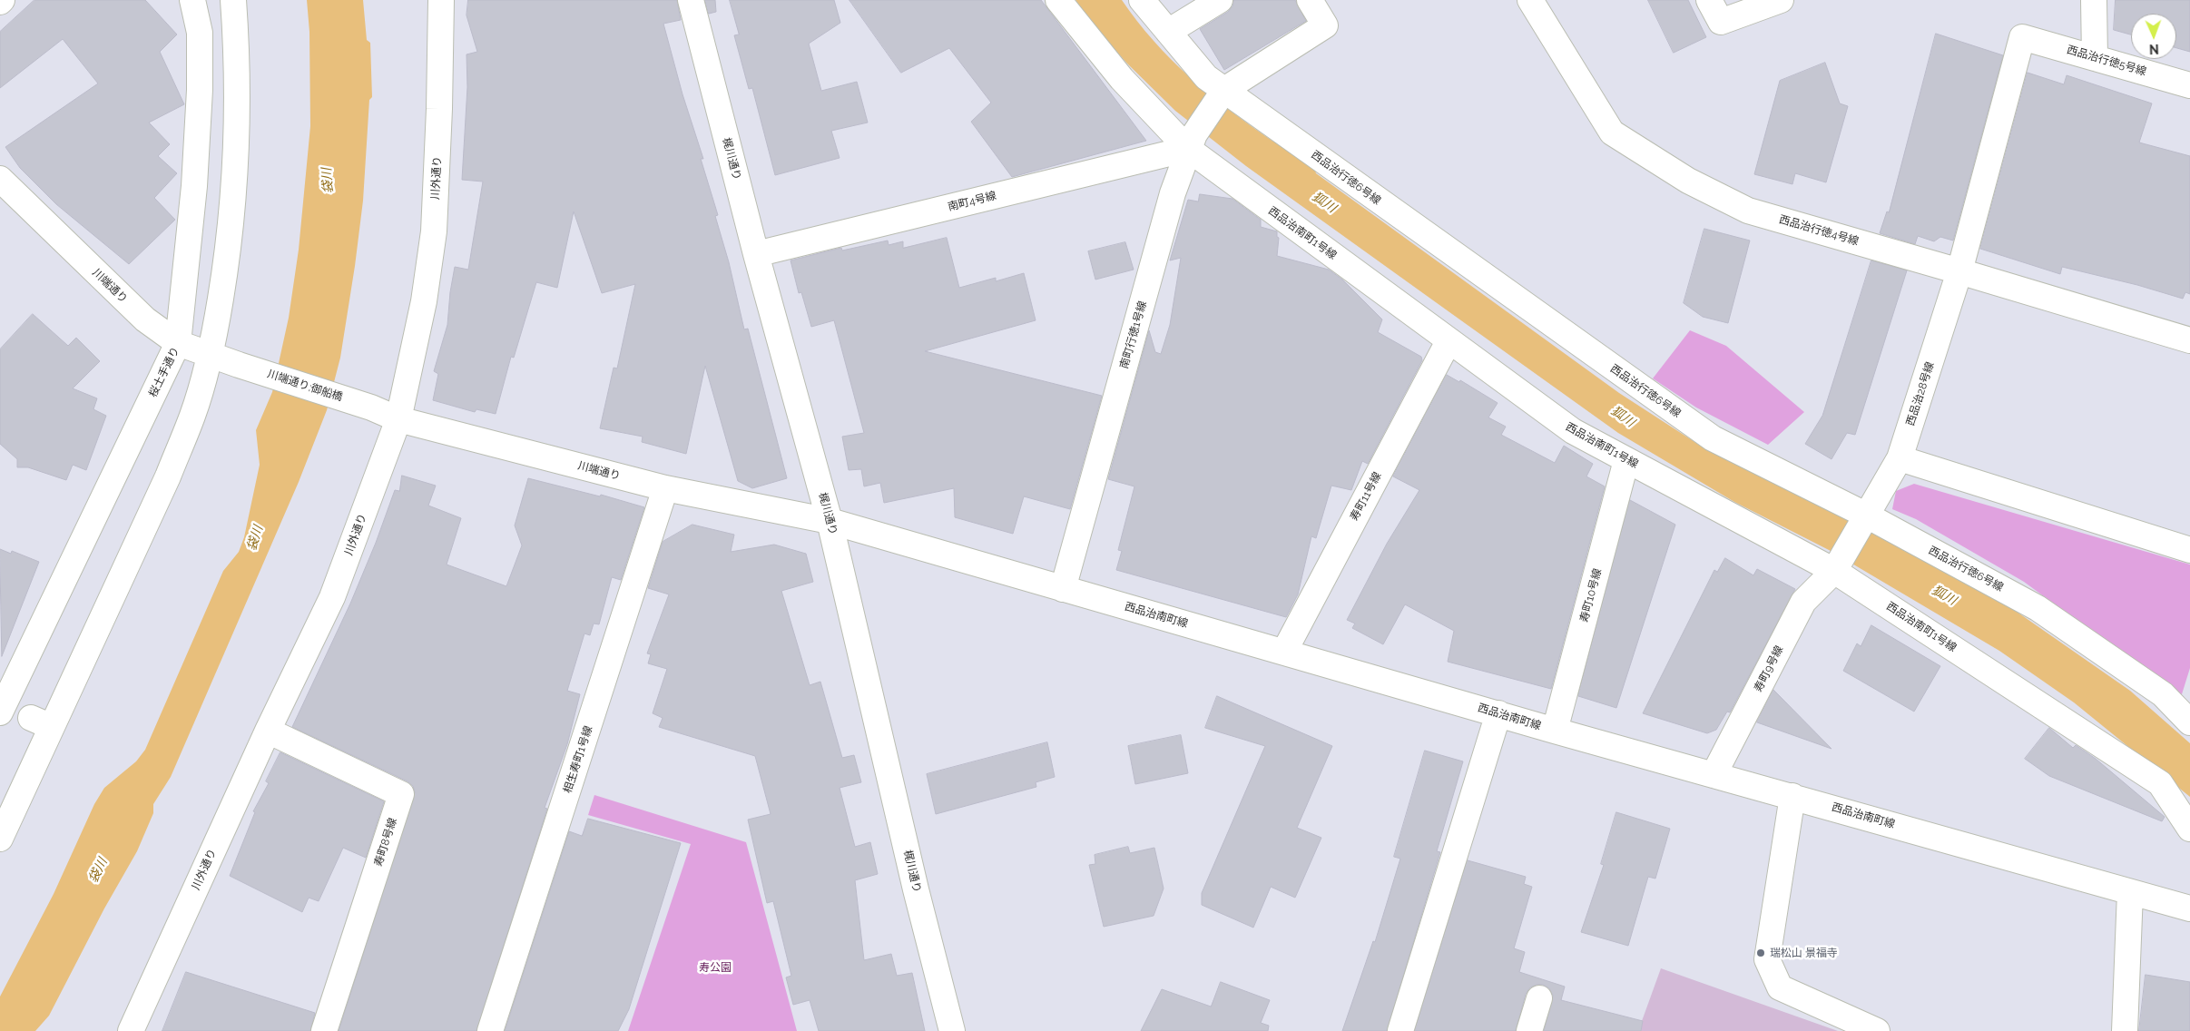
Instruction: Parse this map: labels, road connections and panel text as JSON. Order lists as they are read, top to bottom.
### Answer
{
  "streets": {
    "street": [
      "西品治行徳5号線",
      "梶川通り",
      "川外通り",
      "西品治行徳6号線",
      "南町4号線",
      "西品治行徳4号線",
      "西品治南町1号線",
      "川端通り",
      "南町行徳1号線",
      "桜土手通り",
      "川端通り;御船橋",
      "西品治28号線",
      "寿町11号線",
      "寿町10号線",
      "西品治南町線",
      "寿町9号線",
      "相生寿町1号線",
      "寿町8号線"
    ]
  },
  "crossings": [
    ["西品治行徳5号線", "西品治28号線"],
    ["梶川通り", "南町4号線"],
    ["梶川通り", "川端通り"],
    ["梶川通り", "西品治南町線"],
    ["川外通り", "川端通り"],
    ["川外通り", "寿町8号線"],
    ["西品治行徳6号線", "南町行徳1号線"],
    ["西品治行徳6号線", "西品治28号線"],
    ["西品治行徳6号線", "寿町9号線"],
    ["南町4号線", "西品治南町1号線"],
    ["南町4号線", "南町行徳1号線"],
    ["西品治行徳4号線", "西品治28号線"],
    ["西品治南町1号線", "南町行徳1号線"],
    ["西品治南町1号線", "寿町11号線"],
    ["西品治南町1号線", "寿町10号線"],
    ["西品治南町1号線", "寿町9号線"],
    ["川端通り", "桜土手通り"],
    ["川端通り", "川端通り;御船橋"],
    ["川端通り", "西品治南町線"],
    ["川端通り", "相生寿町1号線"],
    ["南町行徳1号線", "西品治南町線"],
    ["西品治28号線", "寿町9号線"],
    ["寿町11号線", "西品治南町線"],
    ["寿町10号線", "西品治南町線"],
    ["西品治南町線", "寿町9号線"]
  ],
  "water": ["袋川", "狐川"],
  "parks": ["寿公園"],
  "places": ["瑞松山 景福寺"],
  "north": "bottom"
}
